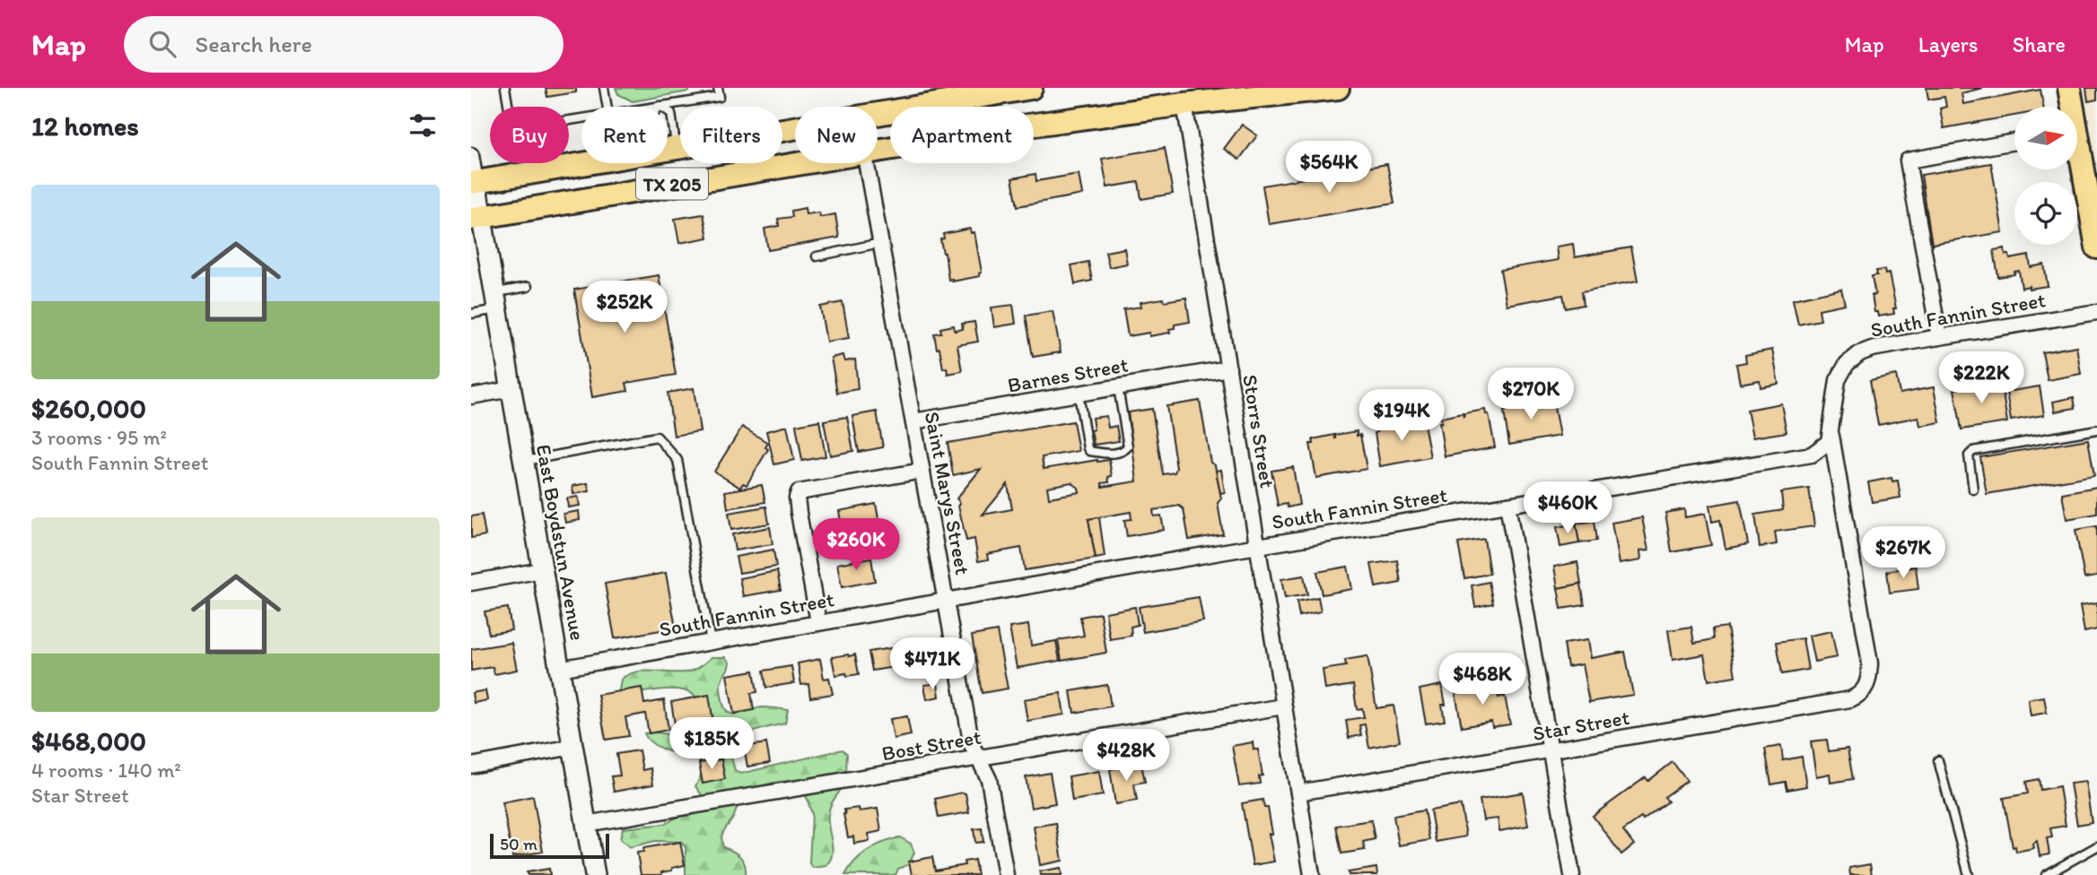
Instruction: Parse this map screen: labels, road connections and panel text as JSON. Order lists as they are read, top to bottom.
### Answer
{
  "streets": {
    "main road": ["TX 205"],
    "street": [
      "South Fannin Street",
      "Barnes Street",
      "Storrs Street",
      "Saint Marys Street",
      "East Boydstun Avenue",
      "Star Street",
      "Bost Street"
    ]
  },
  "crossings": [
    ["TX 205", "Storrs Street"],
    ["TX 205", "East Boydstun Avenue"],
    ["South Fannin Street", "Storrs Street"],
    ["South Fannin Street", "Saint Marys Street"],
    ["South Fannin Street", "East Boydstun Avenue"],
    ["South Fannin Street", "Star Street"],
    ["Barnes Street", "Storrs Street"],
    ["Barnes Street", "Saint Marys Street"],
    ["Storrs Street", "Star Street"],
    ["Storrs Street", "Bost Street"],
    ["Saint Marys Street", "Bost Street"],
    ["East Boydstun Avenue", "Bost Street"]
  ],
  "scale_bar": "50 m",
  "north": "right",
  "page": {
    "header": "Map",
    "search": "Search here",
    "nav": ["Map", "Layers", "Share"],
    "heading": "12 homes",
    "chip": [
      "Buy",
      "Rent",
      "Filters",
      "New",
      "Apartment"
    ],
    "price": [
      "$564K",
      "$252K",
      "$222K",
      "$270K",
      "$194K",
      "$460K",
      "$260K",
      "$267K",
      "$471K",
      "$468K",
      "$185K",
      "$428K"
    ],
    "list": [
      {
        "name": "$260,000",
        "note": "3 rooms · 95 m² · South Fannin Street"
      },
      {
        "name": "$468,000",
        "note": "4 rooms · 140 m² · Star Street"
      }
    ],
    "scale": "50 m"
  }
}
